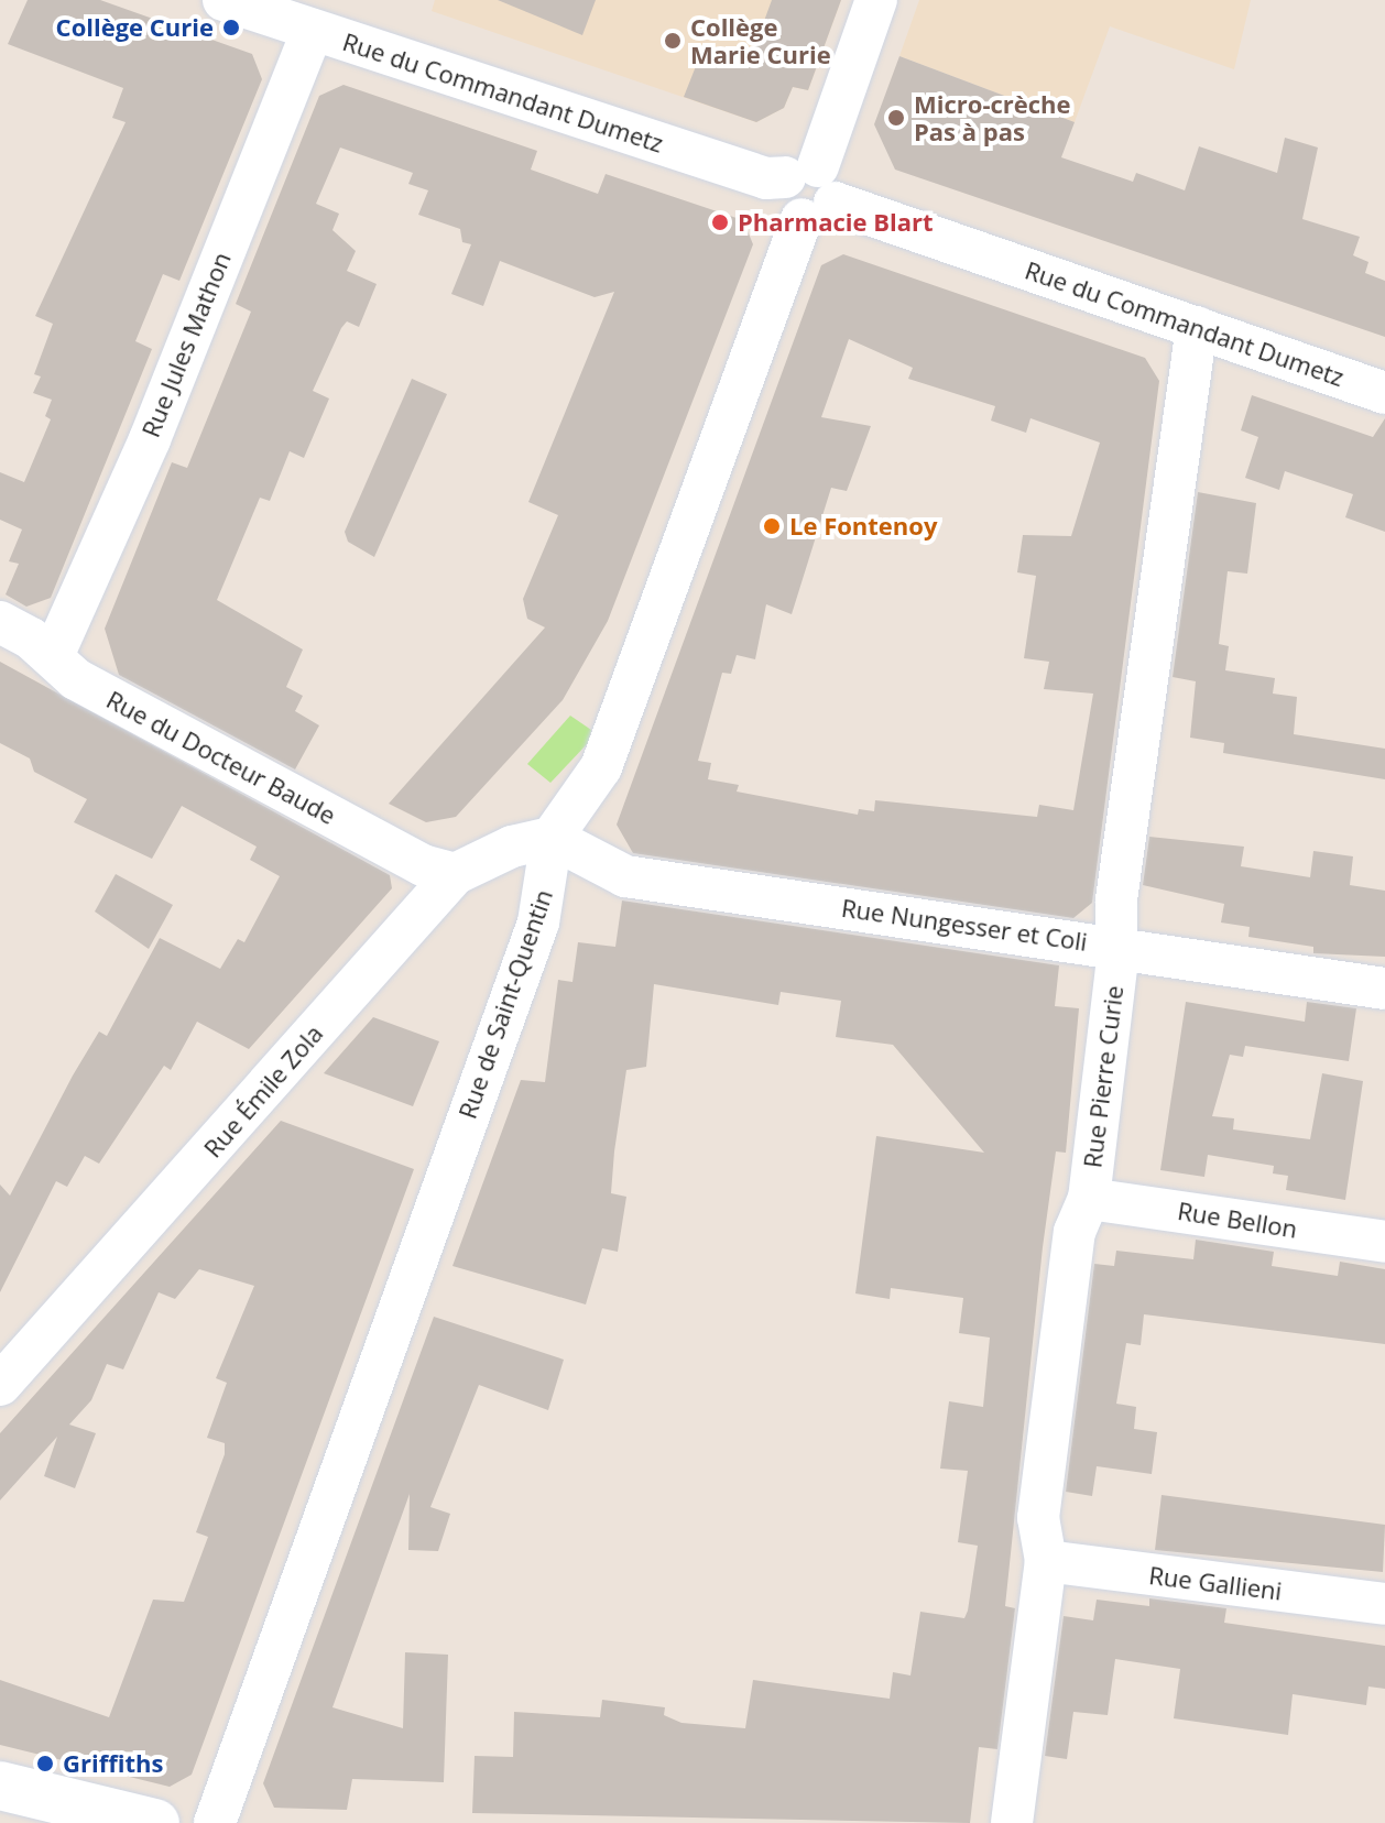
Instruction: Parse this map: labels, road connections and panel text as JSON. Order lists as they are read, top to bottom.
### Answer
{
  "streets": {
    "street": [
      "Rue du Commandant Dumetz",
      "Rue Jules Mathon",
      "Rue du Docteur Baude",
      "Rue Nungesser et Coli",
      "Rue de Saint-Quentin",
      "Rue Pierre Curie",
      "Rue Émile Zola",
      "Rue Bellon",
      "Rue Gallieni"
    ]
  },
  "crossings": [
    ["Rue du Commandant Dumetz", "Rue Jules Mathon"],
    ["Rue du Commandant Dumetz", "Rue Pierre Curie"],
    ["Rue Jules Mathon", "Rue du Docteur Baude"],
    ["Rue du Docteur Baude", "Rue Émile Zola"],
    ["Rue Nungesser et Coli", "Rue de Saint-Quentin"],
    ["Rue Nungesser et Coli", "Rue Pierre Curie"],
    ["Rue Nungesser et Coli", "Rue Émile Zola"],
    ["Rue de Saint-Quentin", "Rue Émile Zola"],
    ["Rue Pierre Curie", "Rue Bellon"],
    ["Rue Pierre Curie", "Rue Gallieni"]
  ],
  "places": [
    "Collège Curie",
    "Collège Marie Curie",
    "Micro-crèche Pas à pas",
    "Pharmacie Blart",
    "Le Fontenoy",
    "Griffiths"
  ]
}
